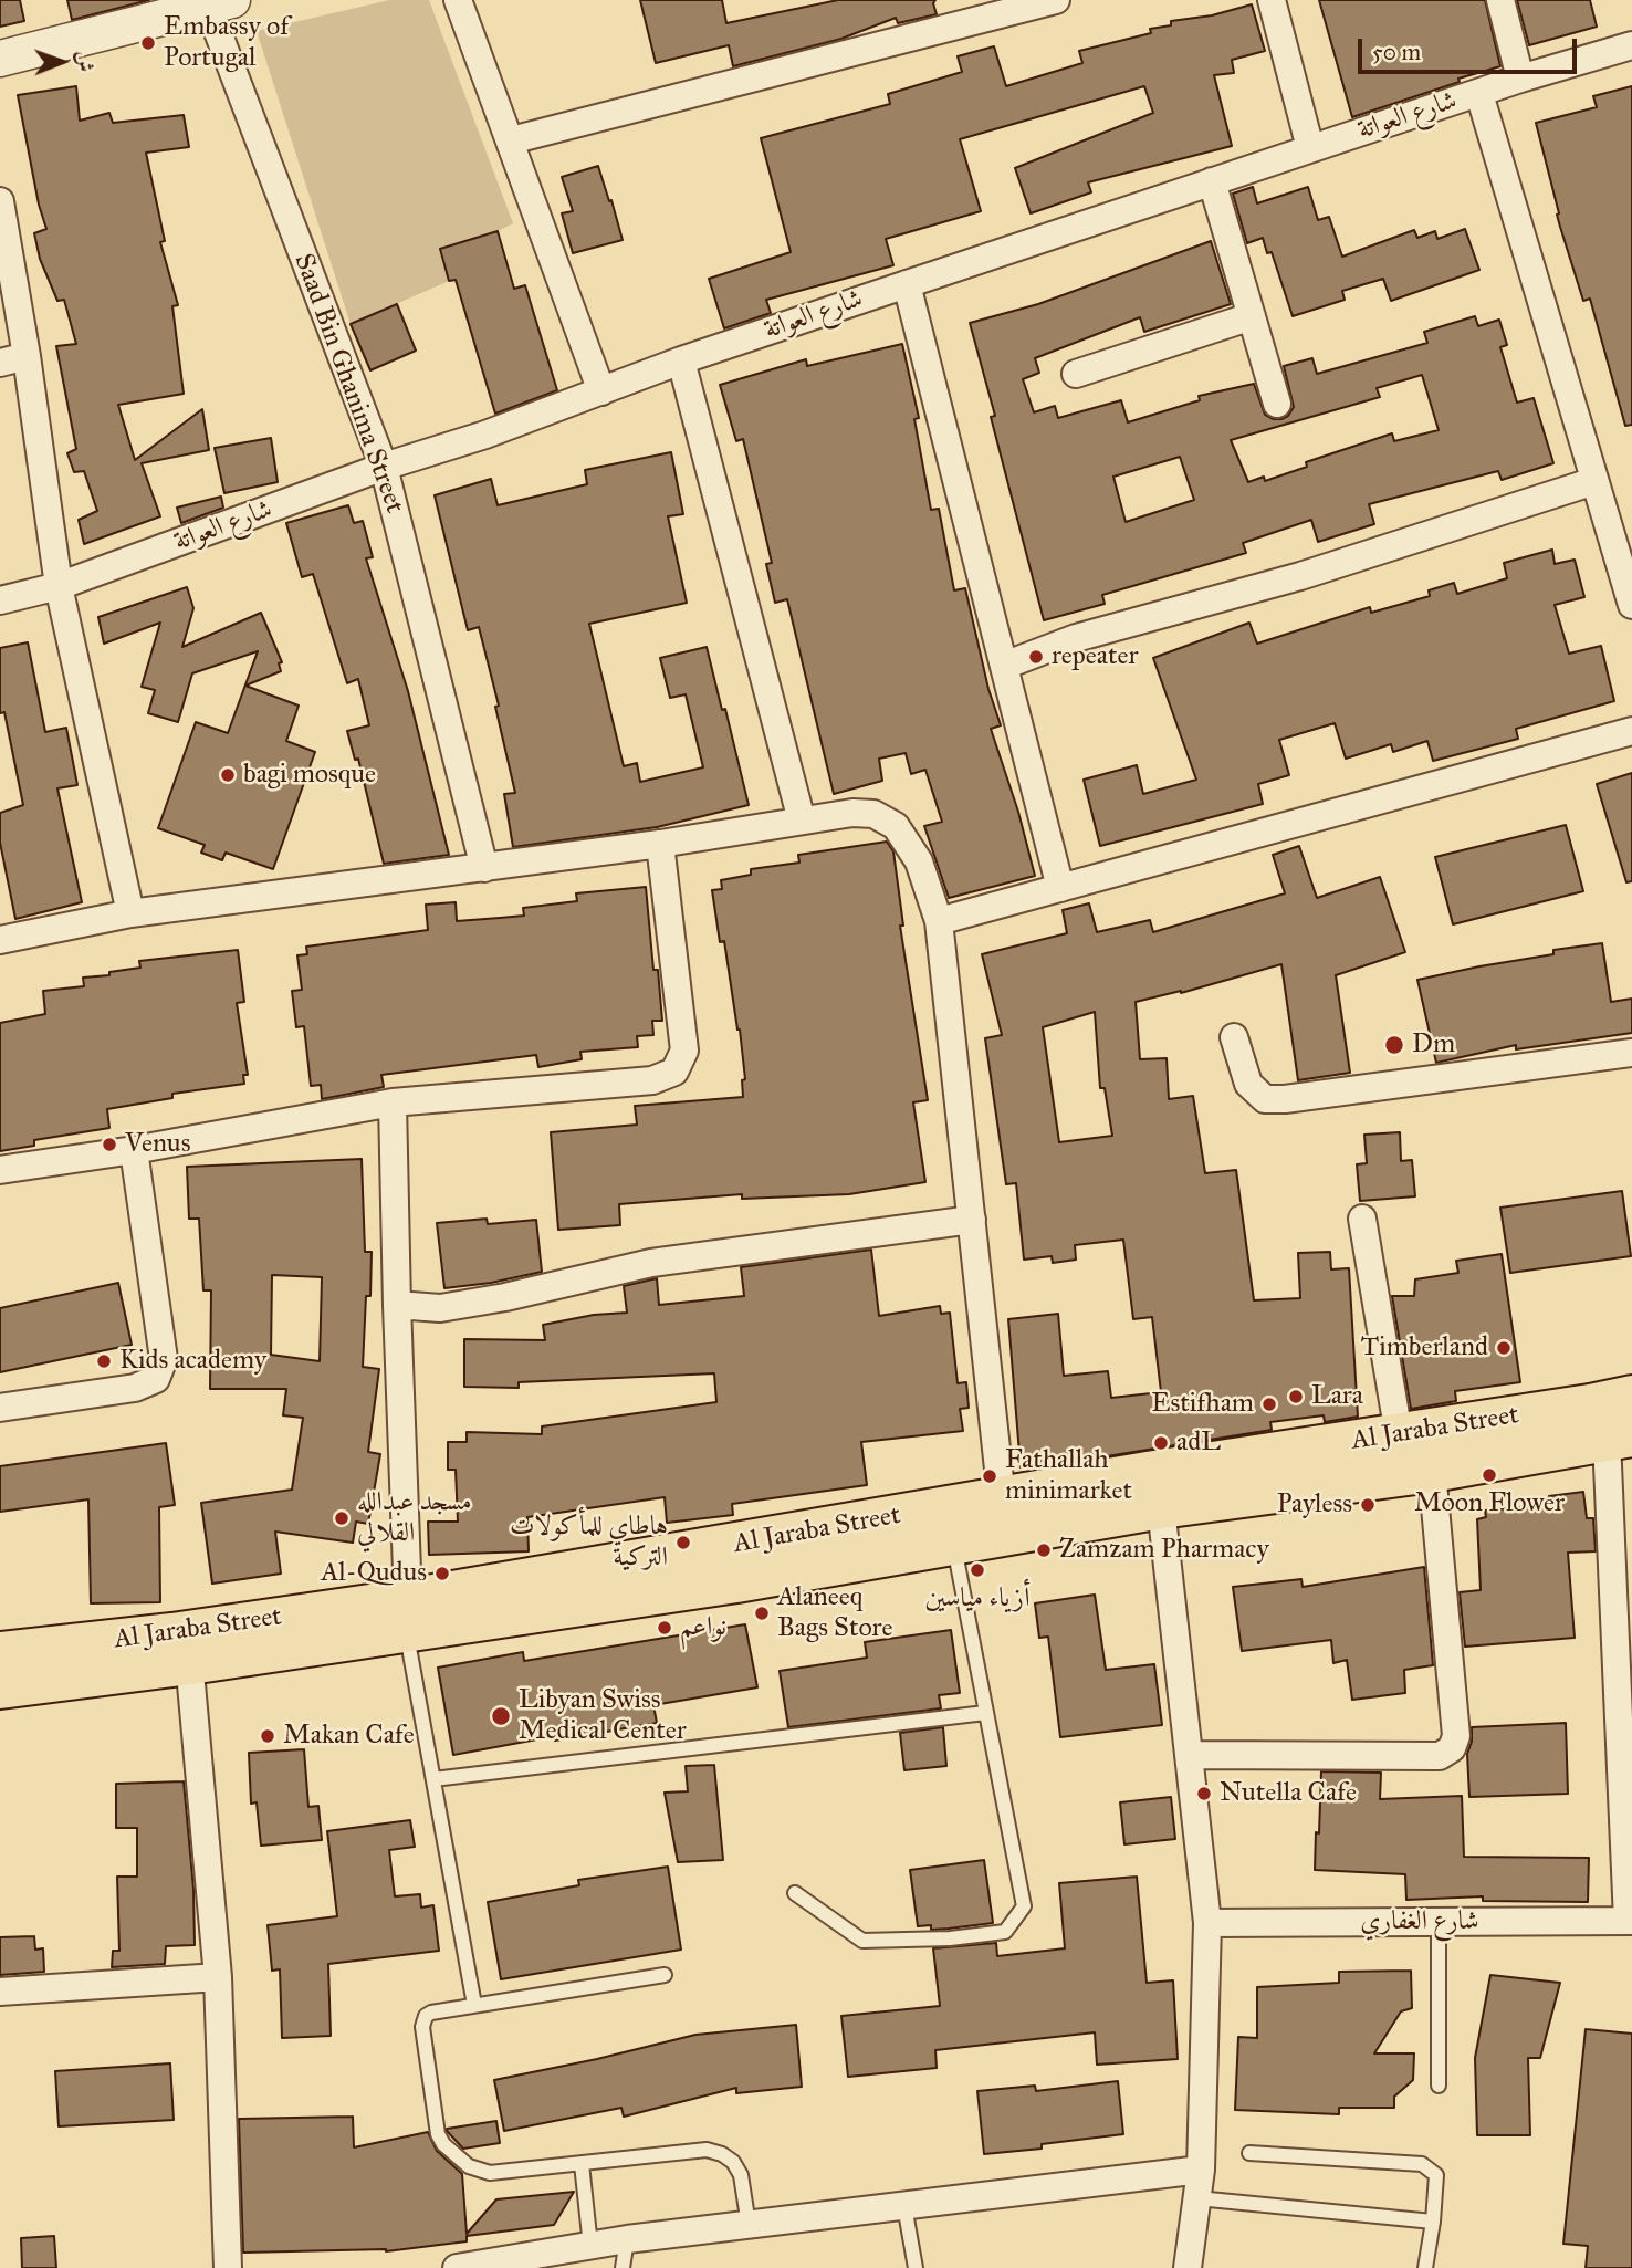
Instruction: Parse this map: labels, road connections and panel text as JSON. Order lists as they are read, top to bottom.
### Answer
{
  "streets": {
    "main road": ["Al Jaraba Street"],
    "street": ["شارع العواتة", "Saad Bin Ghanima Street", "شارع الغفاري"]
  },
  "crossings": [
    ["شارع العواتة", "Saad Bin Ghanima Street"]
  ],
  "places": [
    "Embassy of Portugal",
    "repeater",
    "bagi mosque",
    "Dm",
    "Venus",
    "Timberland",
    "Kids academy",
    "Lara",
    "Estifham",
    "adL",
    "Moon Flower",
    "Fathallah minimarket",
    "Payless",
    "مسجد عبدالله القلالي",
    "هاطاي للمأكولات التركية",
    "Zamzam Pharmacy",
    "أزياء مياسين",
    "Al-Qudus",
    "Alaneeq Bags Store",
    "نواعم",
    "Libyan Swiss Medical Center",
    "Makan Cafe",
    "Nutella Cafe"
  ],
  "scale_bar": "50 m",
  "north": "right"
}
